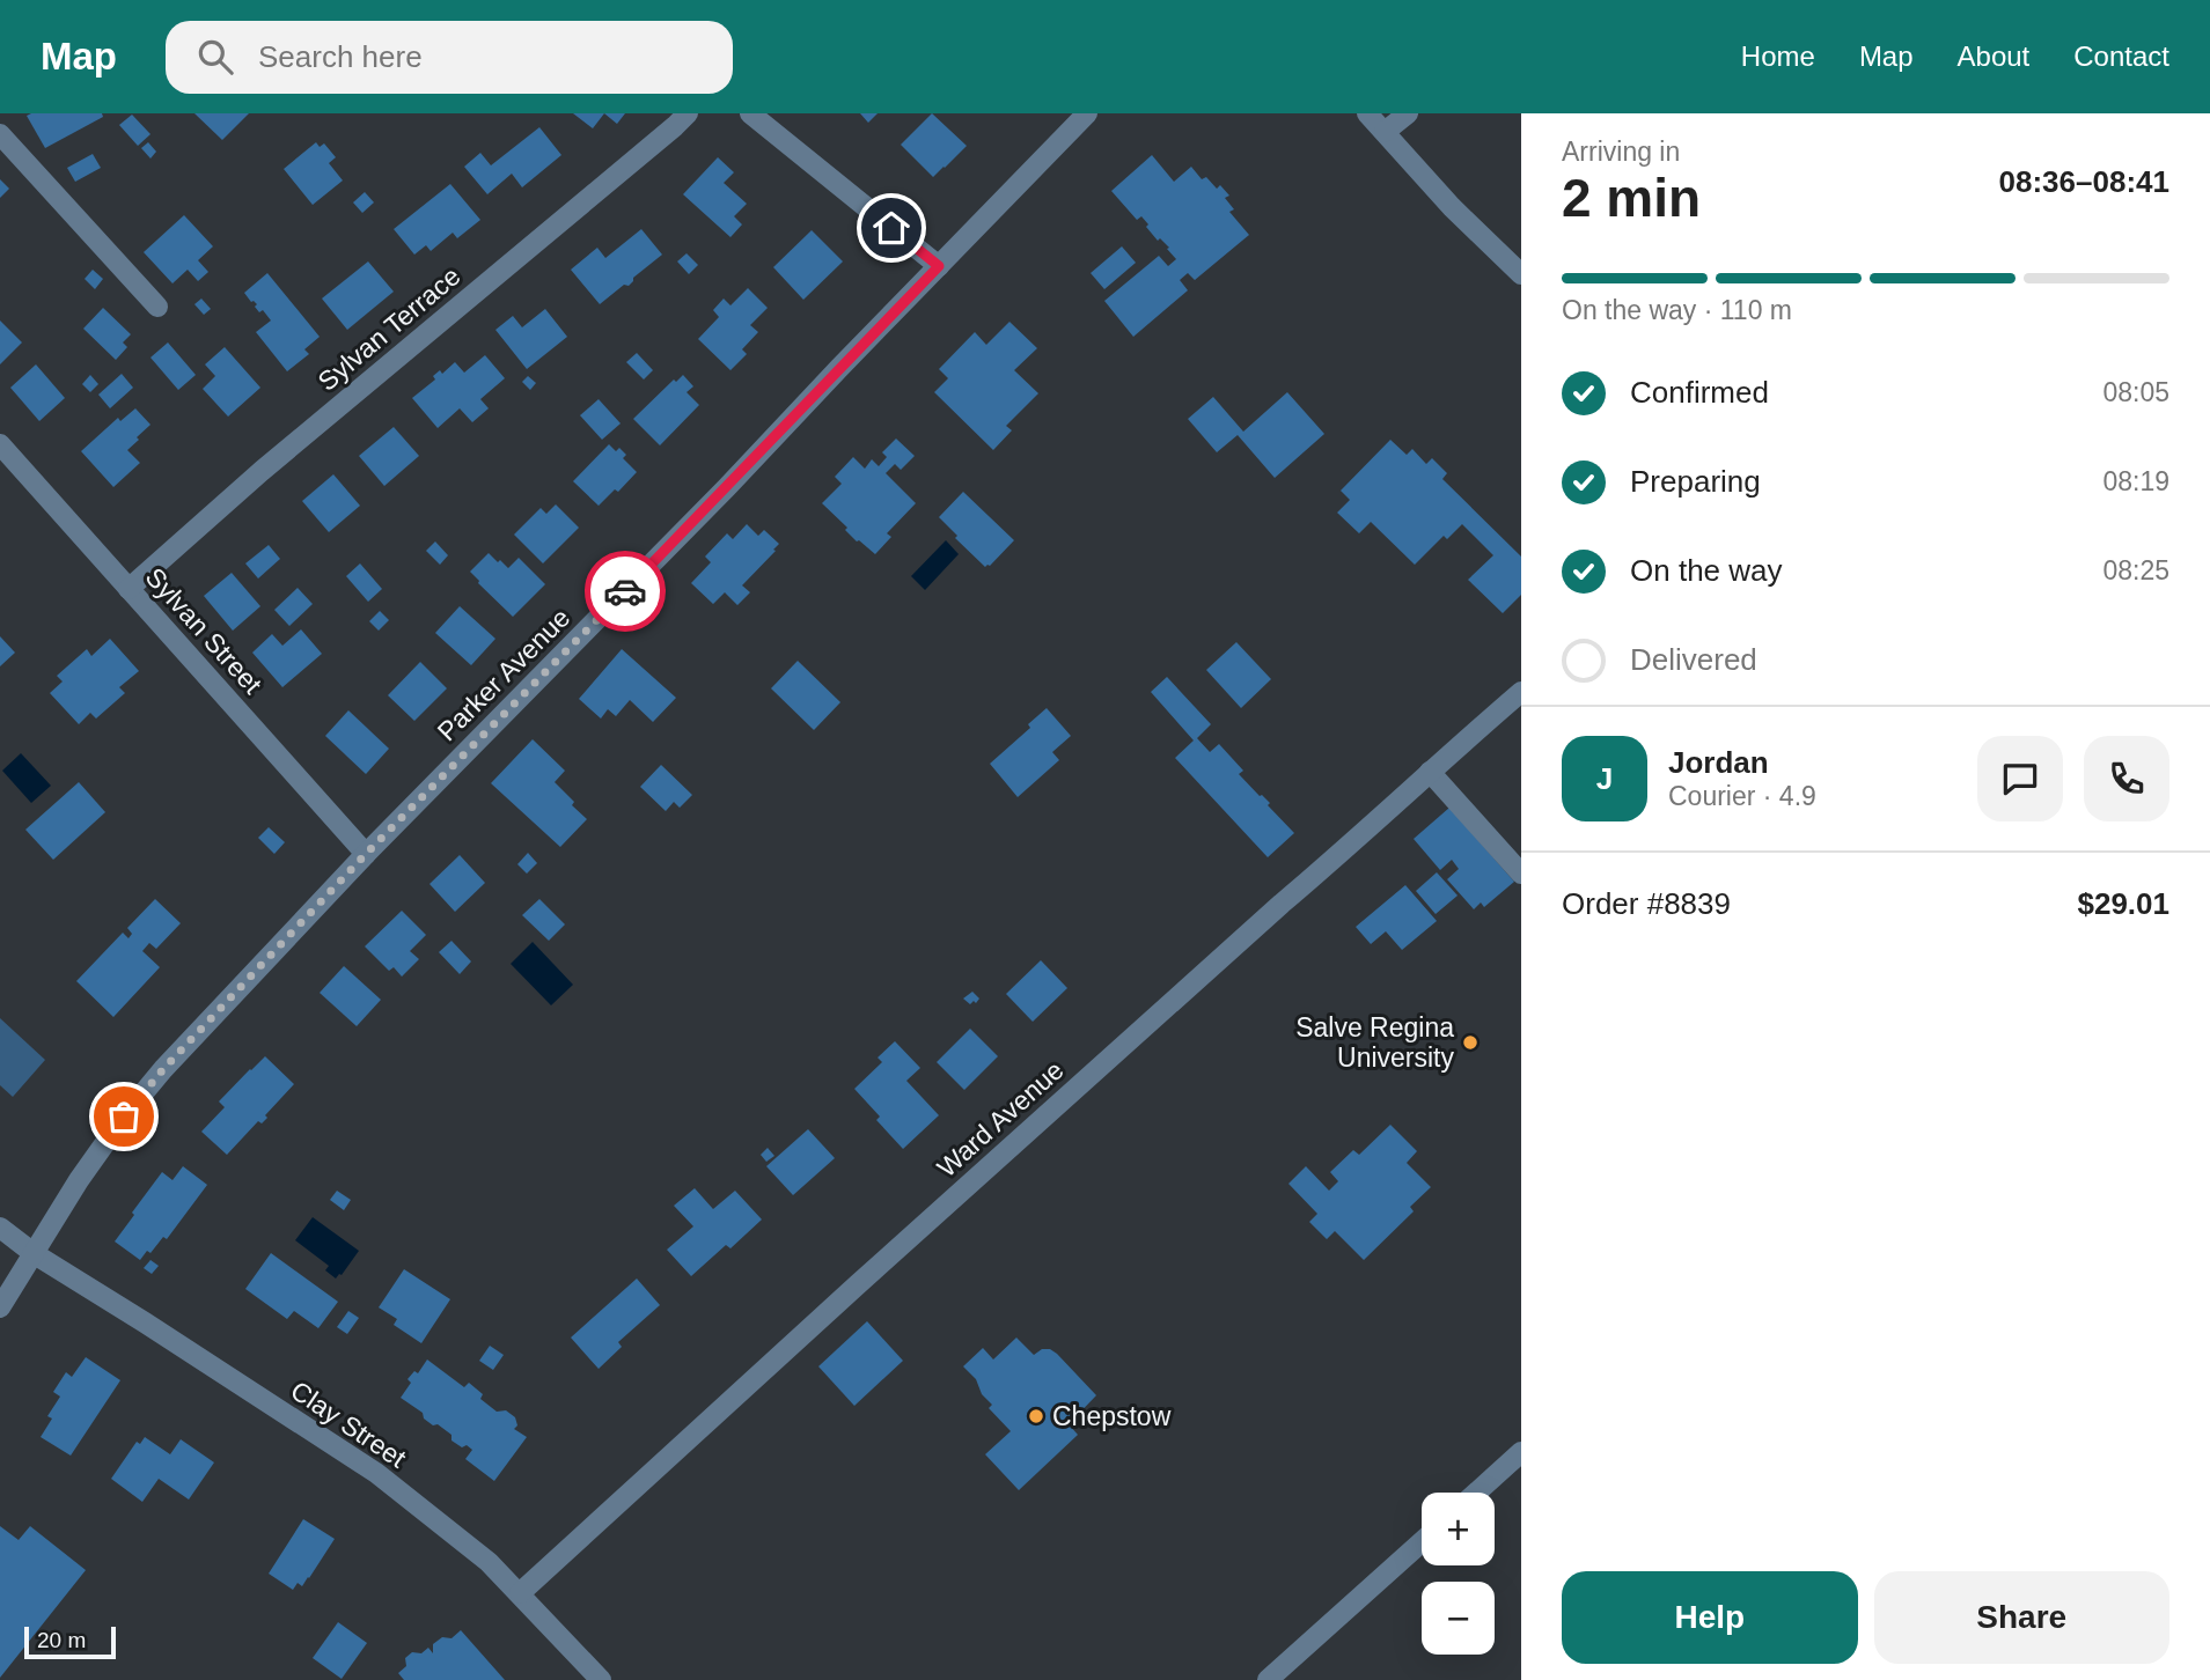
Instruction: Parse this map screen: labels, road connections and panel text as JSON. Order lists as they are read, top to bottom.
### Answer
{
  "streets": {
    "street": [
      "Sylvan Terrace",
      "Sylvan Street",
      "Parker Avenue",
      "Ward Avenue",
      "Clay Street"
    ]
  },
  "crossings": [
    ["Sylvan Terrace", "Sylvan Street"],
    ["Sylvan Street", "Parker Avenue"],
    ["Parker Avenue", "Clay Street"],
    ["Ward Avenue", "Clay Street"]
  ],
  "places": ["Salve Regina University", "Chepstow"],
  "scale_bar": "20 m",
  "page": {
    "header": "Map",
    "search": "Search here",
    "nav": [
      "Home",
      "Map",
      "About",
      "Contact"
    ],
    "heading": ["2 min", "Arriving in", "08:36–08:41"],
    "panel": [
      "Jordan",
      "Courier · 4.9",
      "Order #8839",
      "$29.01"
    ],
    "bar": "On the way · 110 m",
    "list": [
      ["Confirmed", "08:05"],
      ["Preparing", "08:19"],
      ["On the way", "08:25"],
      "Delivered"
    ],
    "round": "J",
    "map_buttons": ["+", "−"],
    "buttons": ["Help", "Share"],
    "scale": "20 m"
  }
}
